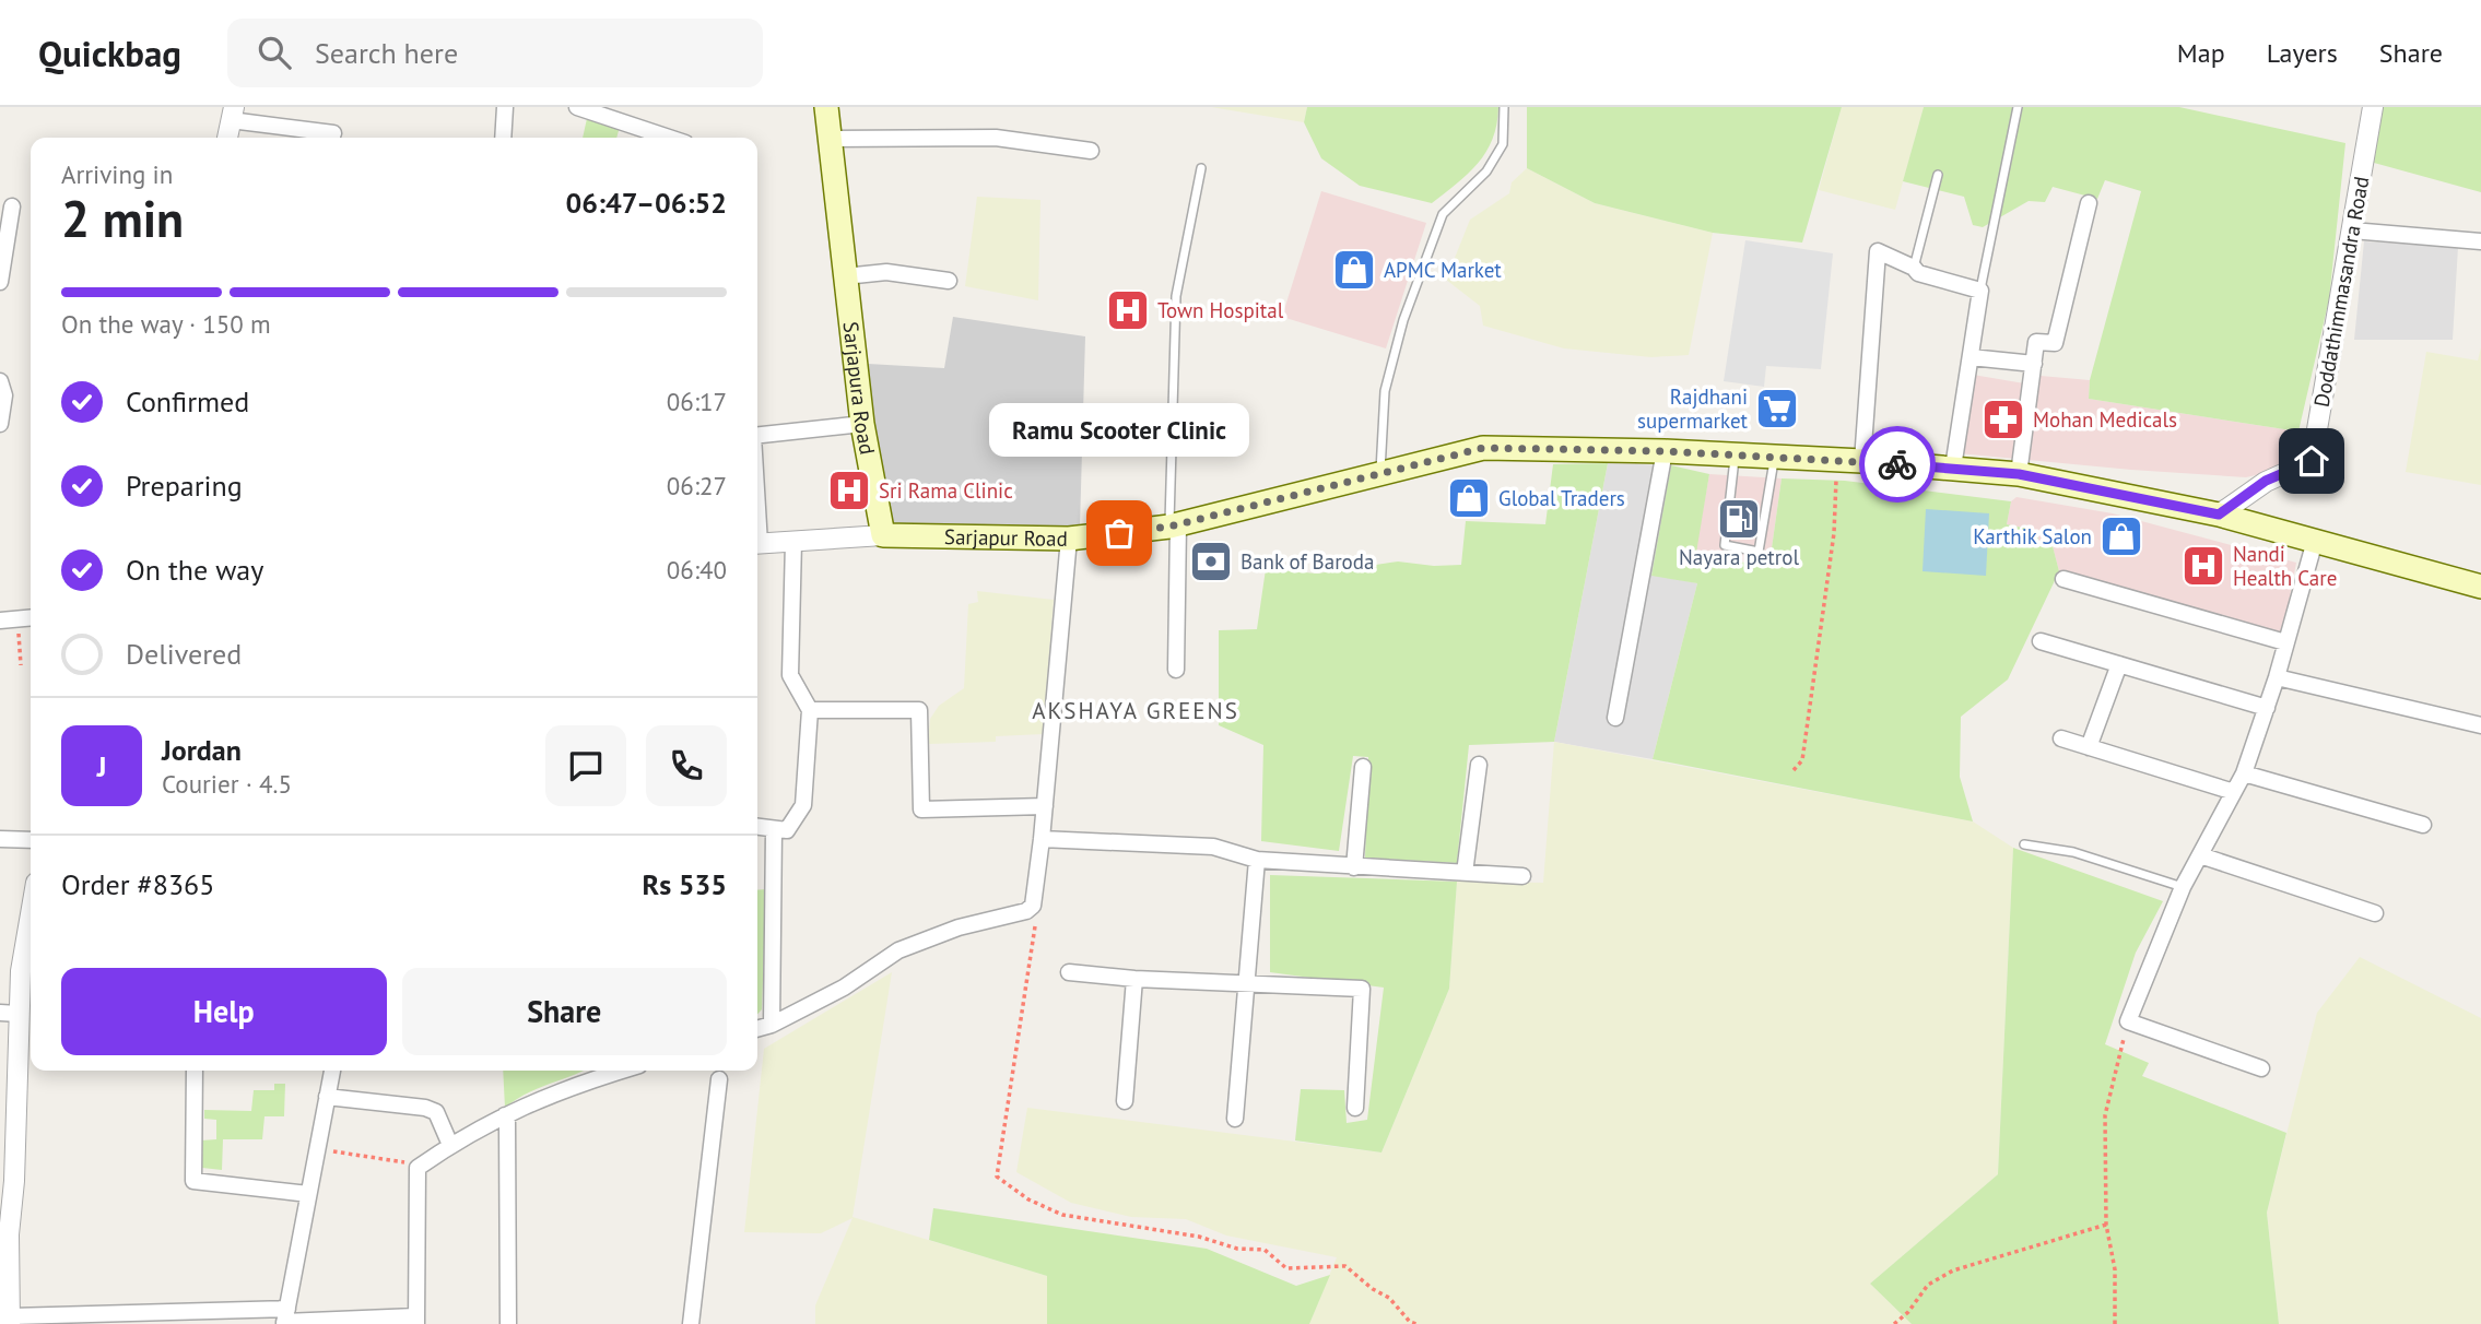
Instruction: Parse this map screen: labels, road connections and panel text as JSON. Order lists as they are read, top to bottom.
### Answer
{
  "streets": {
    "main road": ["Sarjapura Road", "Sarjapur Road"],
    "street": ["Doddathimmasandra Road"]
  },
  "crossings": [
    ["Doddathimmasandra Road", "Sarjapur Road"],
    ["Sarjapura Road", "Sarjapur Road"]
  ],
  "districts": ["AKSHAYA GREENS"],
  "places": {
    "shop": ["APMC Market", "Global Traders", "Karthik Salon"],
    "hospital": ["Town Hospital", "Sri Rama Clinic", "Nandi Health Care"],
    "supermarket": ["Rajdhani supermarket"],
    "pharmacy": ["Mohan Medicals"],
    "fuel station": ["Nayara petrol"],
    "other": ["Ramu Scooter Clinic"],
    "bank": ["Bank of Baroda"]
  },
  "page": {
    "header": "Quickbag",
    "search": "Search here",
    "nav": ["Map", "Layers", "Share"],
    "heading": ["2 min", "Arriving in", "06:47–06:52"],
    "panel": [
      "Jordan",
      "Courier · 4.5",
      "Order #8365",
      "Rs 535"
    ],
    "bar": "On the way · 150 m",
    "list": [
      ["Confirmed", "06:17"],
      ["Preparing", "06:27"],
      ["On the way", "06:40"],
      "Delivered"
    ],
    "bubble": "Ramu Scooter Clinic",
    "round": "J",
    "buttons": ["Help", "Share"]
  }
}
